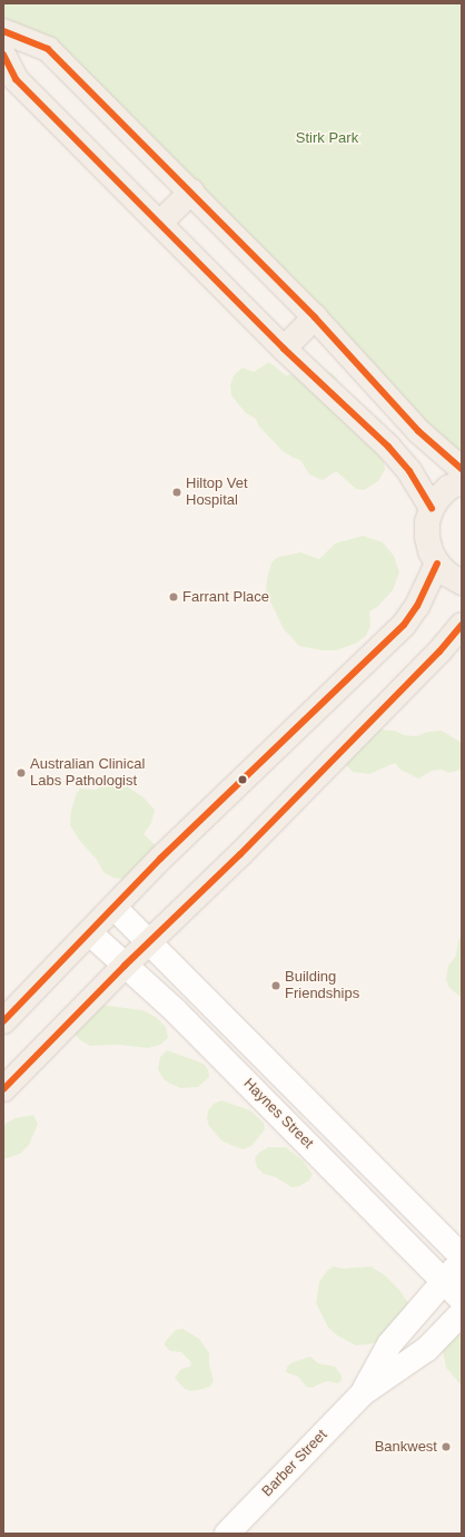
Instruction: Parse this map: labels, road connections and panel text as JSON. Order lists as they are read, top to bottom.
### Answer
{
  "streets": {
    "street": ["Haynes Street", "Barber Street"]
  },
  "parks": ["Stirk Park"],
  "places": [
    "Hiltop Vet Hospital",
    "Farrant Place",
    "Australian Clinical Labs Pathologist",
    "Building Friendships",
    "Bankwest"
  ]
}
